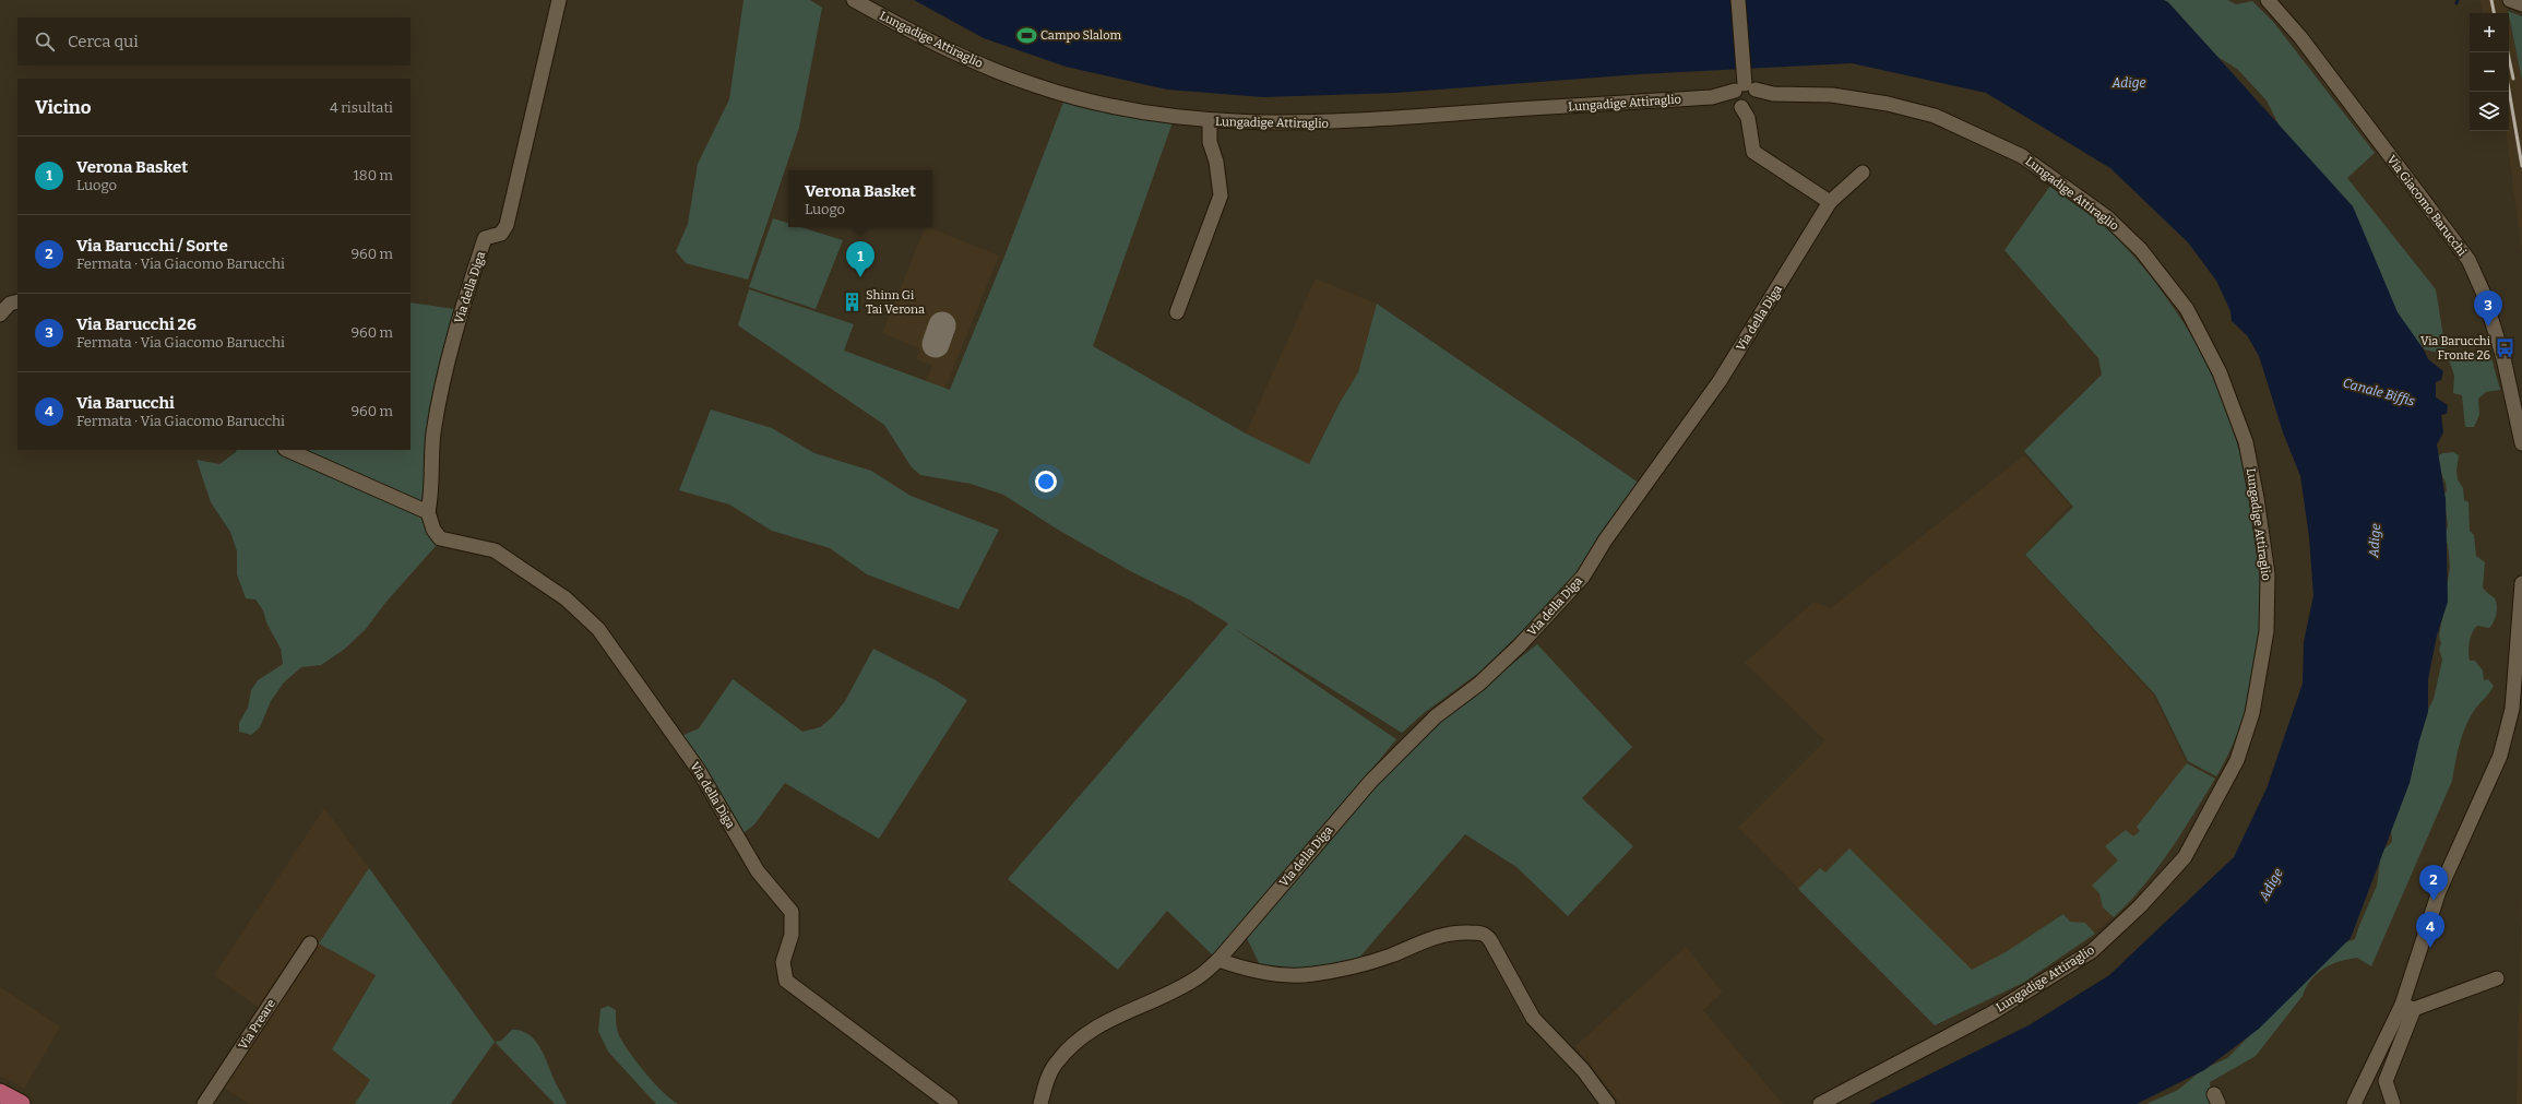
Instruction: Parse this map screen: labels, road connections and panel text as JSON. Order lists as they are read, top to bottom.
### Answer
{
  "streets": {
    "street": [
      "Lungadige Attiraglio",
      "Via Giacomo Barucchi",
      "Via della Diga",
      "Via Preare"
    ]
  },
  "water": ["Adige", "Canale Biffis"],
  "places": {
    "sports": ["Campo Slalom"],
    "building": ["Shinn Gi Tai Verona"],
    "bus stop": ["Via Barucchi Fronte 26"]
  },
  "page": {
    "map_buttons": ["+", "−"],
    "search": "Cerca qui",
    "heading": ["Vicino", "4 risultati"],
    "list": [
      {
        "mark": "1",
        "name": "Verona Basket",
        "note": "Luogo",
        "value": "180 m"
      },
      {
        "mark": "2",
        "name": "Via Barucchi / Sorte",
        "note": "Fermata · Via Giacomo Barucchi",
        "value": "960 m"
      },
      {
        "mark": "3",
        "name": "Via Barucchi 26",
        "note": "Fermata · Via Giacomo Barucchi",
        "value": "960 m"
      },
      {
        "mark": "4",
        "name": "Via Barucchi",
        "note": "Fermata · Via Giacomo Barucchi",
        "value": "960 m"
      }
    ],
    "popup": ["Verona Basket", "Luogo"],
    "pins": [
      "1",
      "3",
      "2",
      "4"
    ]
  }
}
